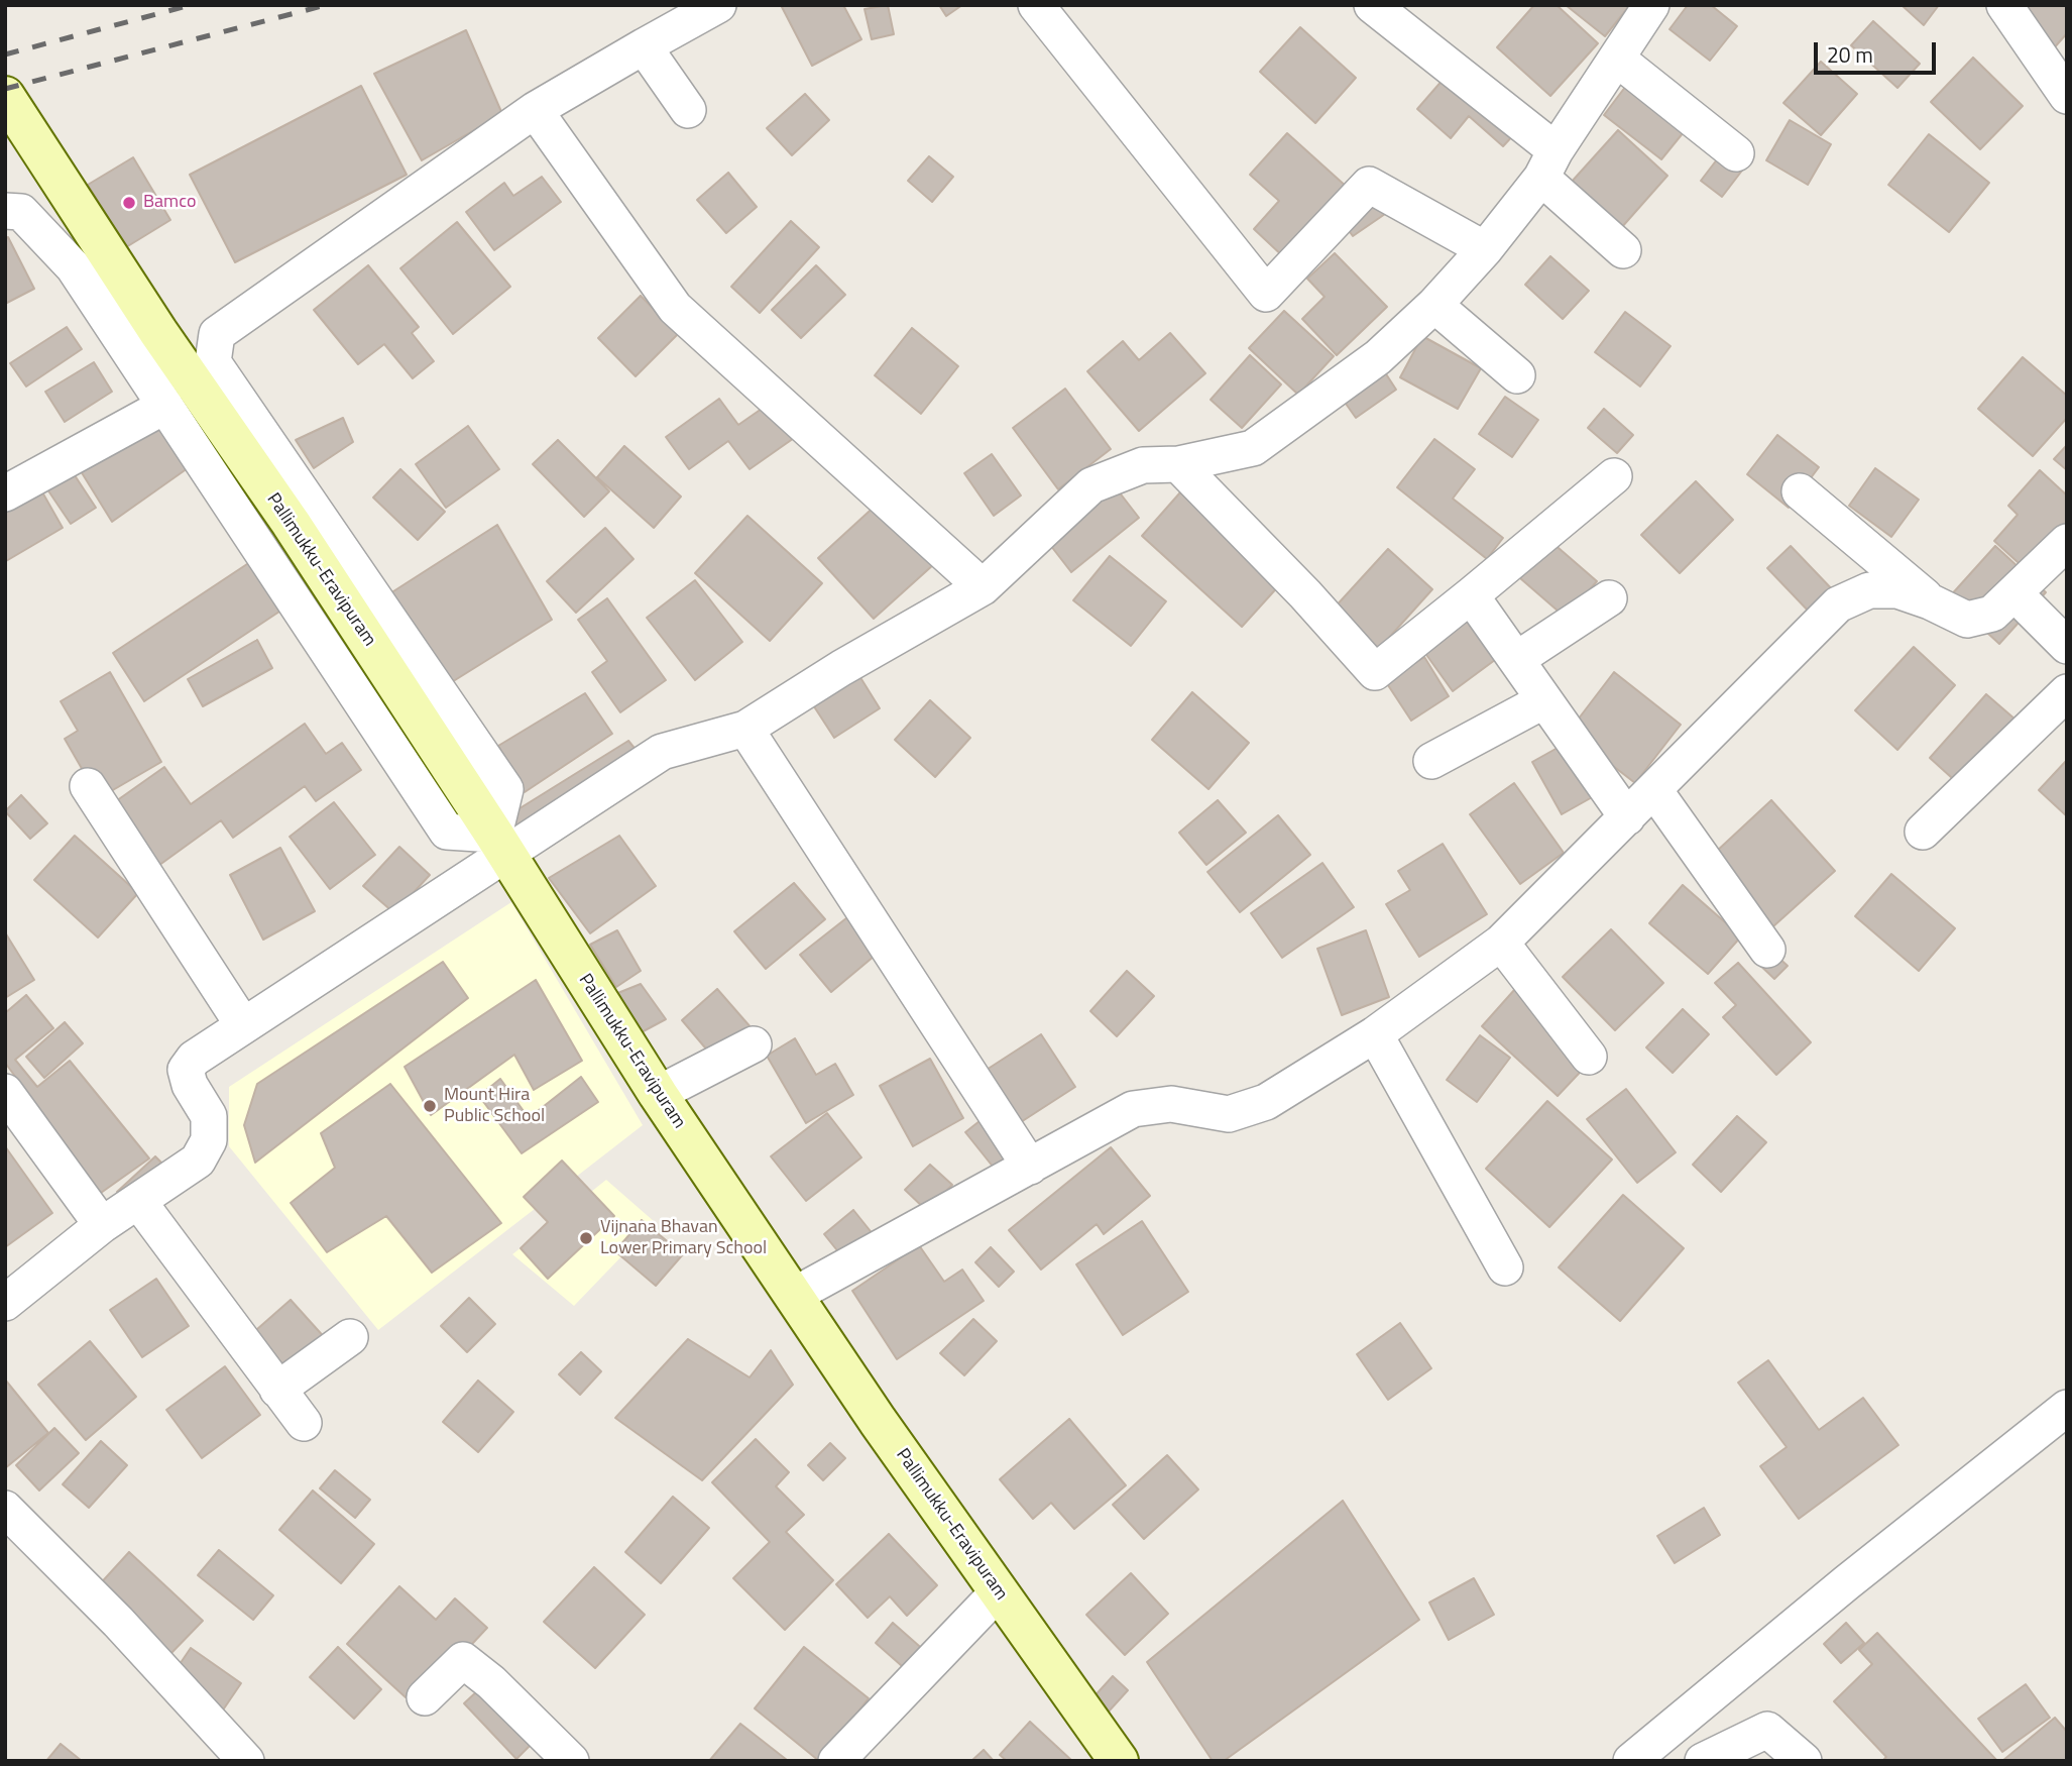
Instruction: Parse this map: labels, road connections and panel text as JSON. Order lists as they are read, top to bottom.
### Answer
{
  "streets": {
    "main road": ["Pallimukku-Eravipuram"]
  },
  "places": ["Bamco", "Mount Hira Public School", "Vijnana Bhavan Lower Primary School"],
  "scale_bar": "20 m"
}
